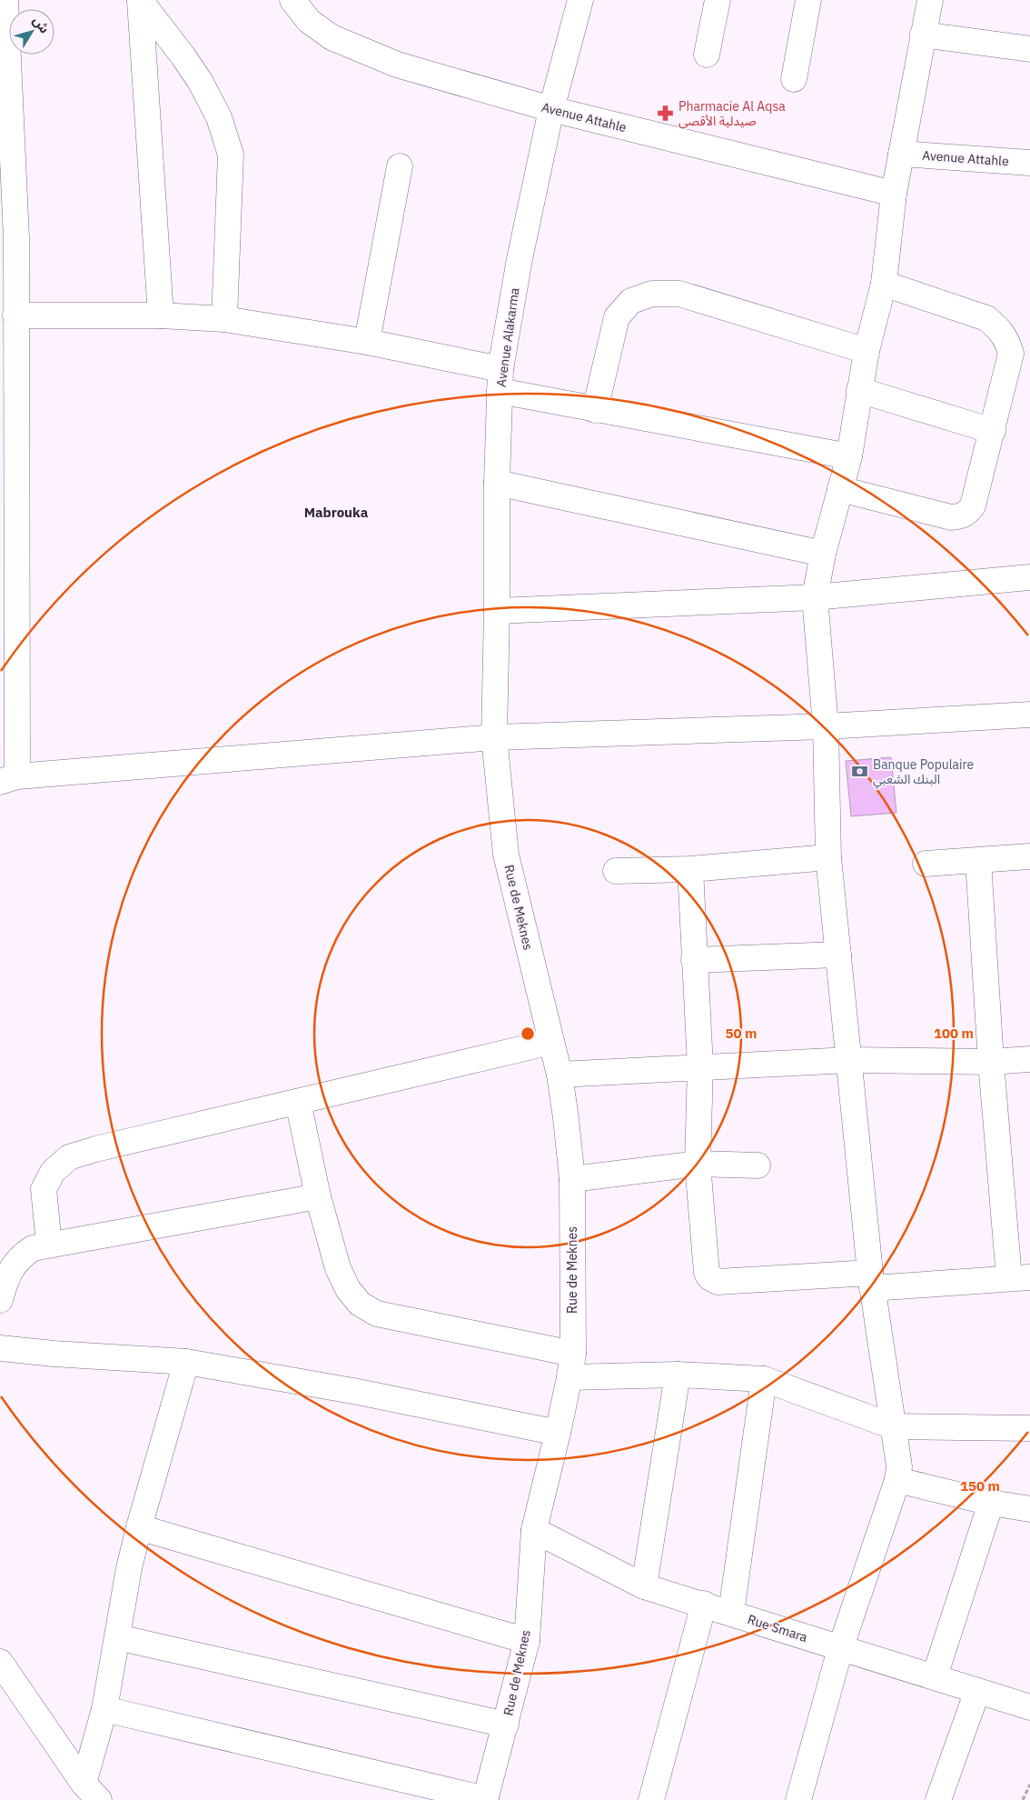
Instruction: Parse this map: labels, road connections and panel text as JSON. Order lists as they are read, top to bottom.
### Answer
{
  "streets": {
    "street": [
      "Avenue Attahle",
      "Avenue Alakarma",
      "Rue de Meknes",
      "Rue Smara"
    ]
  },
  "crossings": [
    ["Avenue Attahle", "Avenue Alakarma"],
    ["Avenue Alakarma", "Rue de Meknes"],
    ["Rue de Meknes", "Rue Smara"]
  ],
  "districts": ["Mabrouka"],
  "places": {
    "pharmacy": ["Pharmacie Al Aqsa صيدلية الأقصى"],
    "bank": ["Banque Populaire البنك الشعبي"]
  },
  "north": "top right",
  "rings": ["50 m", "100 m", "150 m"]
}
